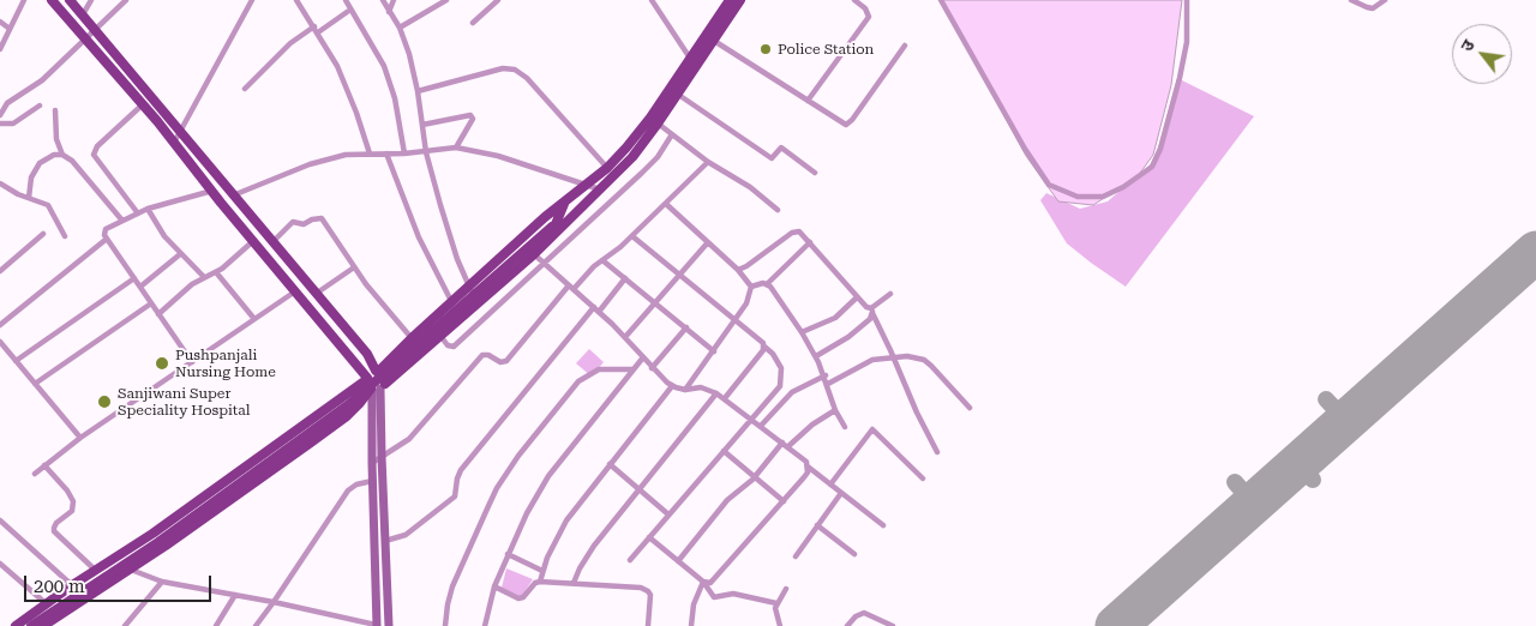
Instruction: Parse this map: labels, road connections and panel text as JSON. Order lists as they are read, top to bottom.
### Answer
{
  "places": ["Police Station", "Pushpanjali Nursing Home", "Sanjiwani Super Speciality Hospital"],
  "scale_bar": "200 m",
  "north": "top left"
}
